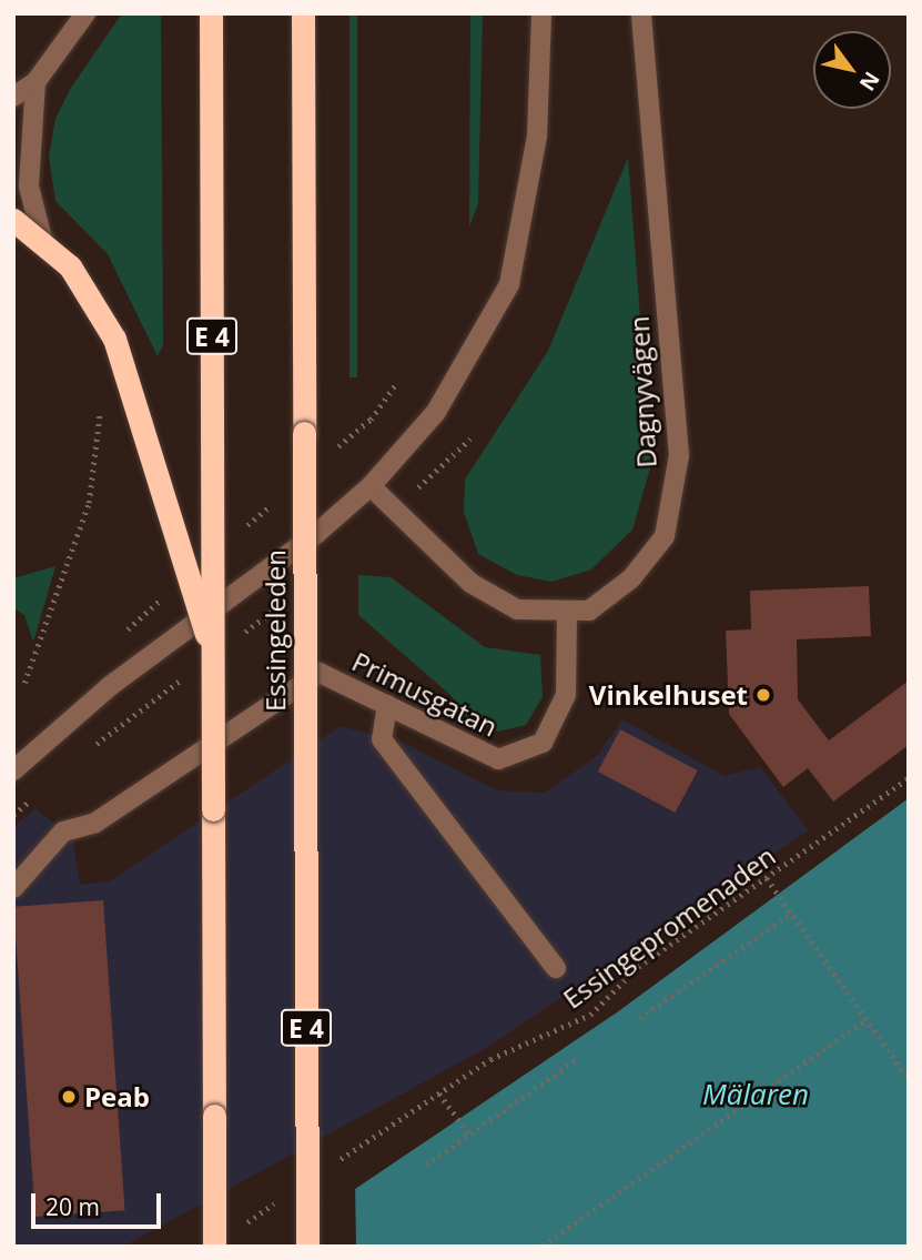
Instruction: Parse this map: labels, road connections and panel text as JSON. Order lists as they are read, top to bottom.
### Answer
{
  "streets": {
    "highway": ["E 4", "Essingeleden"],
    "street": ["Dagnyvägen", "Primusgatan"],
    "path": ["Essingepromenaden"]
  },
  "crossings": [
    ["Dagnyvägen", "Primusgatan"]
  ],
  "water": ["Mälaren"],
  "places": ["Vinkelhuset", "Peab"],
  "scale_bar": "20 m",
  "north": "bottom right"
}
